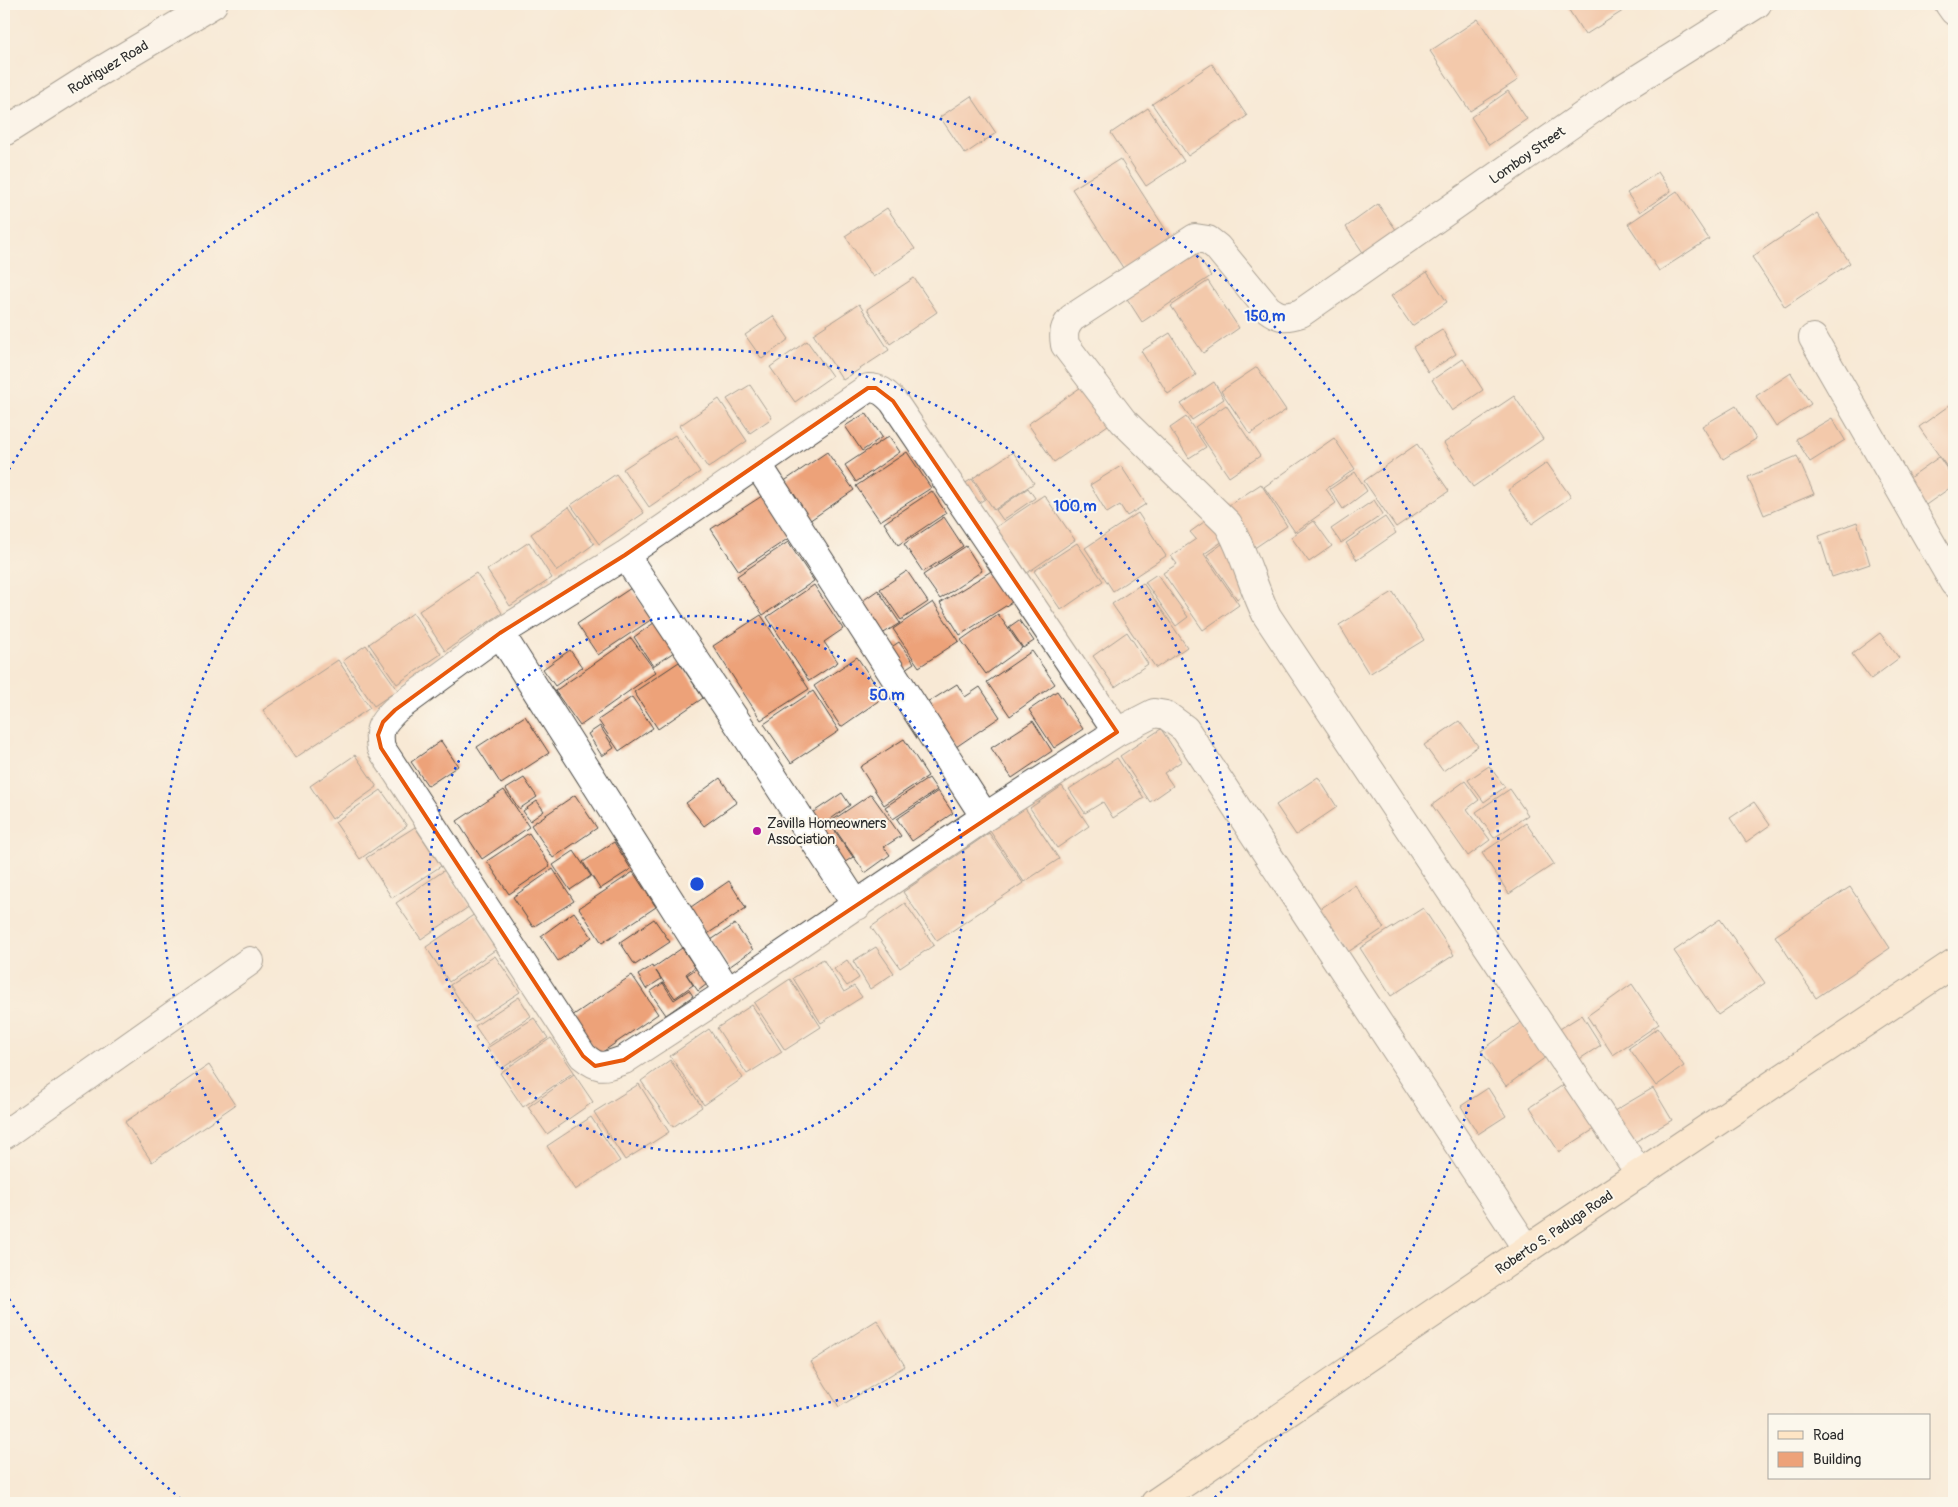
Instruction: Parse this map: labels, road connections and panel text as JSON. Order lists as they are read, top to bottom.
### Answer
{
  "streets": {
    "street": ["Rodriguez Road", "Lomboy Street", "Roberto S. Paduga Road"]
  },
  "crossings": [
    ["Lomboy Street", "Roberto S. Paduga Road"]
  ],
  "places": ["Zavilla Homeowners Association"],
  "legend": ["Road", "Building"],
  "rings": ["150 m", "100 m", "50 m"]
}
